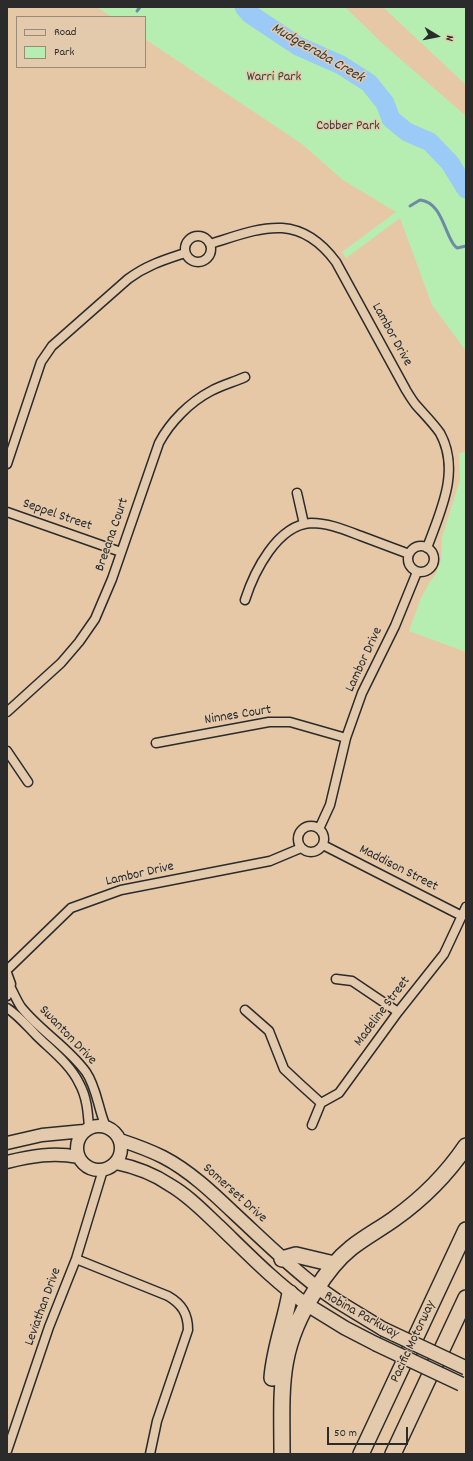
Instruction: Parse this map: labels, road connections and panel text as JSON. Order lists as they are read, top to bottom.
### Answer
{
  "streets": {
    "highway": ["Pacific Motorway"],
    "main road": ["Somerset Drive", "Robina Parkway"],
    "street": [
      "Lambor Drive",
      "Seppel Street",
      "Breeana Court",
      "Ninnes Court",
      "Maddison Street",
      "Madeline Street",
      "Swanton Drive",
      "Leviathan Drive"
    ]
  },
  "crossings": [
    ["Lambor Drive", "Ninnes Court"],
    ["Lambor Drive", "Maddison Street"],
    ["Seppel Street", "Breeana Court"],
    ["Maddison Street", "Madeline Street"],
    ["Swanton Drive", "Somerset Drive"],
    ["Swanton Drive", "Leviathan Drive"],
    ["Somerset Drive", "Leviathan Drive"],
    ["Somerset Drive", "Robina Parkway"]
  ],
  "water": ["Mudgeeraba Creek"],
  "parks": ["Warri Park", "Cobber Park"],
  "legend": ["Road", "Park"],
  "scale_bar": "50 m",
  "north": "right"
}
